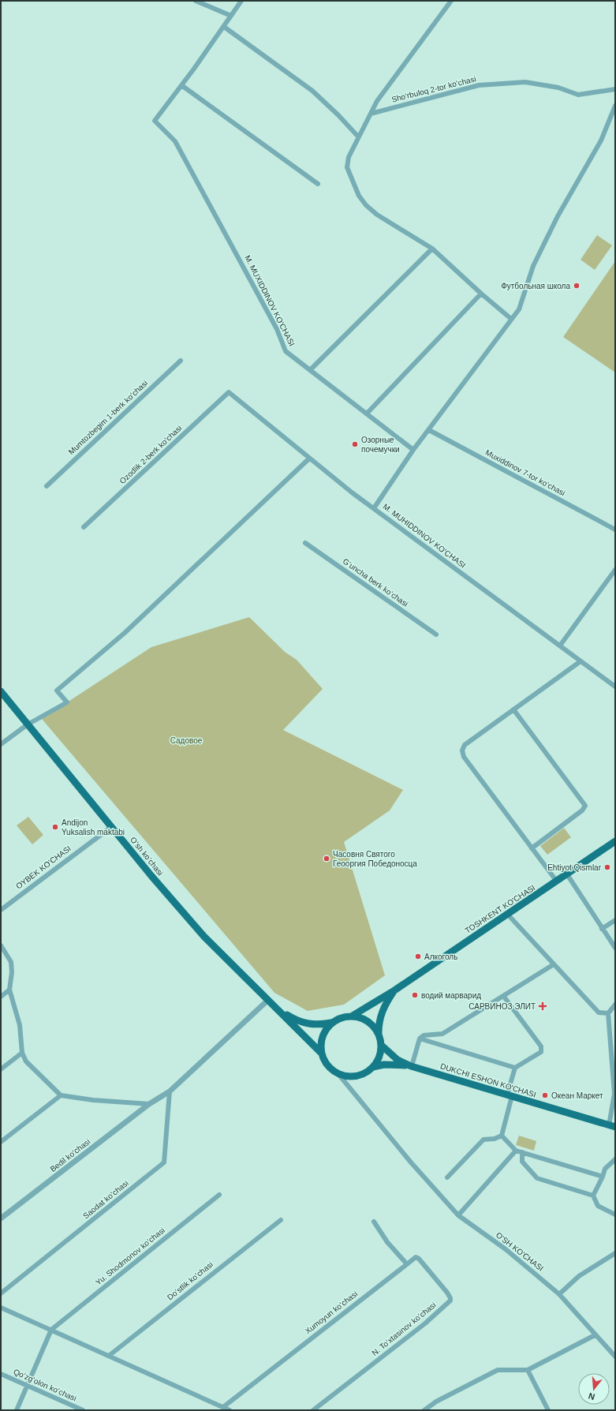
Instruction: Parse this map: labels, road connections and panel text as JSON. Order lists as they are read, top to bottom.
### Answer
{
  "streets": {
    "main road": ["Oʻsh koʻchasi", "TOSHKENT KO'CHASI", "DUKCHI ESHON KO'CHASI"],
    "street": [
      "Shoʻrbuloq 2-tor koʻchasi",
      "M. MUXIDDINOV KO'CHASI",
      "Mumtozbegim 1-berk koʻchasi",
      "Ozodlik 2-berk koʻchasi",
      "Muxiddinov 7-tor koʻchasi",
      "M. MUHIDDINOV KO'CHASI",
      "Gʻuncha berk koʻchasi",
      "OYBEK KO'CHASI",
      "Bedil koʻchasi",
      "Saodat koʻchasi",
      "O'SH KO'CHASI",
      "Yu. Shodmonov koʻchasi",
      "Doʻstlik koʻchasi",
      "Xumoyun koʻchasi",
      "N. Toʻxtasinov koʻchasi",
      "Qoʻzgʻolon koʻchasi"
    ]
  },
  "crossings": [
    ["Ozodlik 2-berk koʻchasi", "M. MUHIDDINOV KO'CHASI"],
    ["Oʻsh koʻchasi", "OYBEK KO'CHASI"],
    ["Oʻsh koʻchasi", "Bedil koʻchasi"],
    ["TOSHKENT KO'CHASI", "O'SH KO'CHASI"],
    ["Bedil koʻchasi", "Saodat koʻchasi"],
    ["Xumoyun koʻchasi", "N. Toʻxtasinov koʻchasi"]
  ],
  "parks": ["Садовое"],
  "places": {
    "other": [
      "Футбольная школа",
      "Озорные почемучки",
      "Andijon Yuksalish maktabi",
      "Часовня Святого Геооргия Победоносца",
      "Ehtiyot Qismlar",
      "Алкоголь",
      "водий марварид",
      "Океан Маркет"
    ],
    "health": ["САРВИНОЗ ЭЛИТ"]
  },
  "north": "bottom"
}
